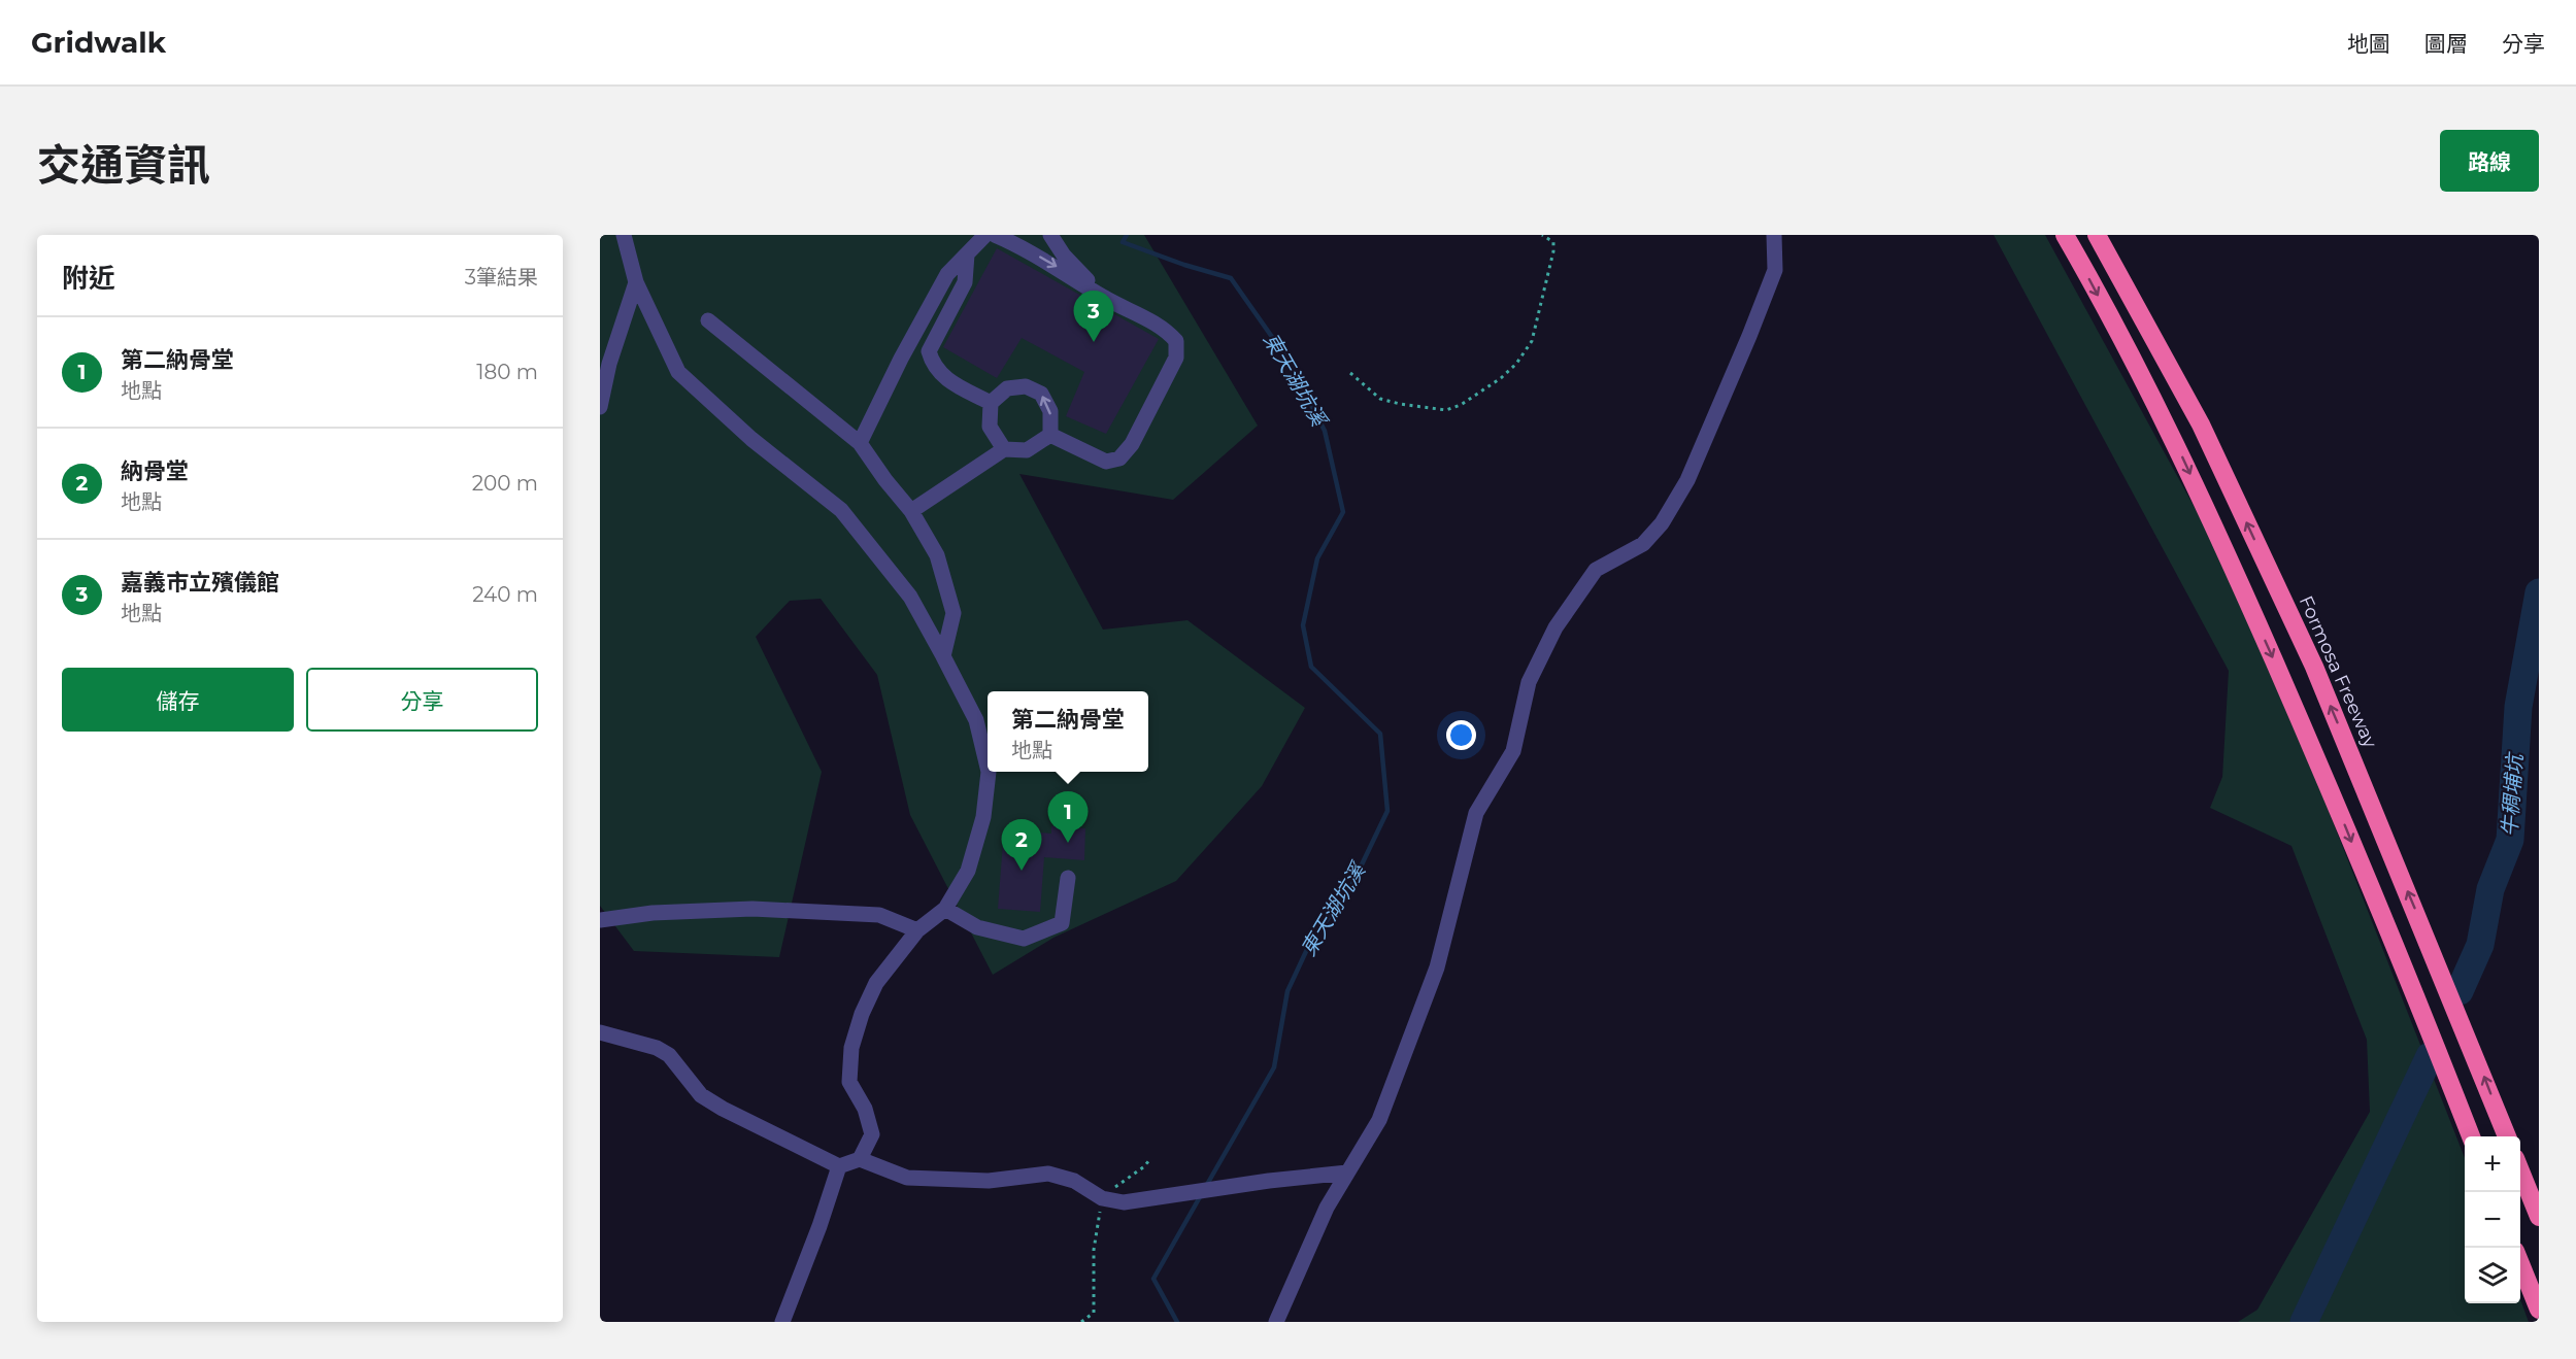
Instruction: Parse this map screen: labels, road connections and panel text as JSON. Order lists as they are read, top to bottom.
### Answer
{
  "streets": {
    "highway": ["Formosa Freeway"]
  },
  "water": ["東天湖坑溪", "牛稠埔坑"],
  "page": {
    "header": "Gridwalk",
    "nav": ["地圖", "圖層", "分享"],
    "title": "交通資訊",
    "buttons": [
      "路線",
      ["儲存", "分享"]
    ],
    "heading": ["附近", "3筆結果"],
    "pins": ["3", "1", "2"],
    "list": [
      {
        "mark": "1",
        "name": "第二納骨堂",
        "note": "地點",
        "value": "180 m"
      },
      {
        "mark": "2",
        "name": "納骨堂",
        "note": "地點",
        "value": "200 m"
      },
      {
        "mark": "3",
        "name": "嘉義市立殯儀館",
        "note": "地點",
        "value": "240 m"
      }
    ],
    "popup": ["第二納骨堂", "地點"],
    "map_buttons": ["+", "−"]
  }
}
